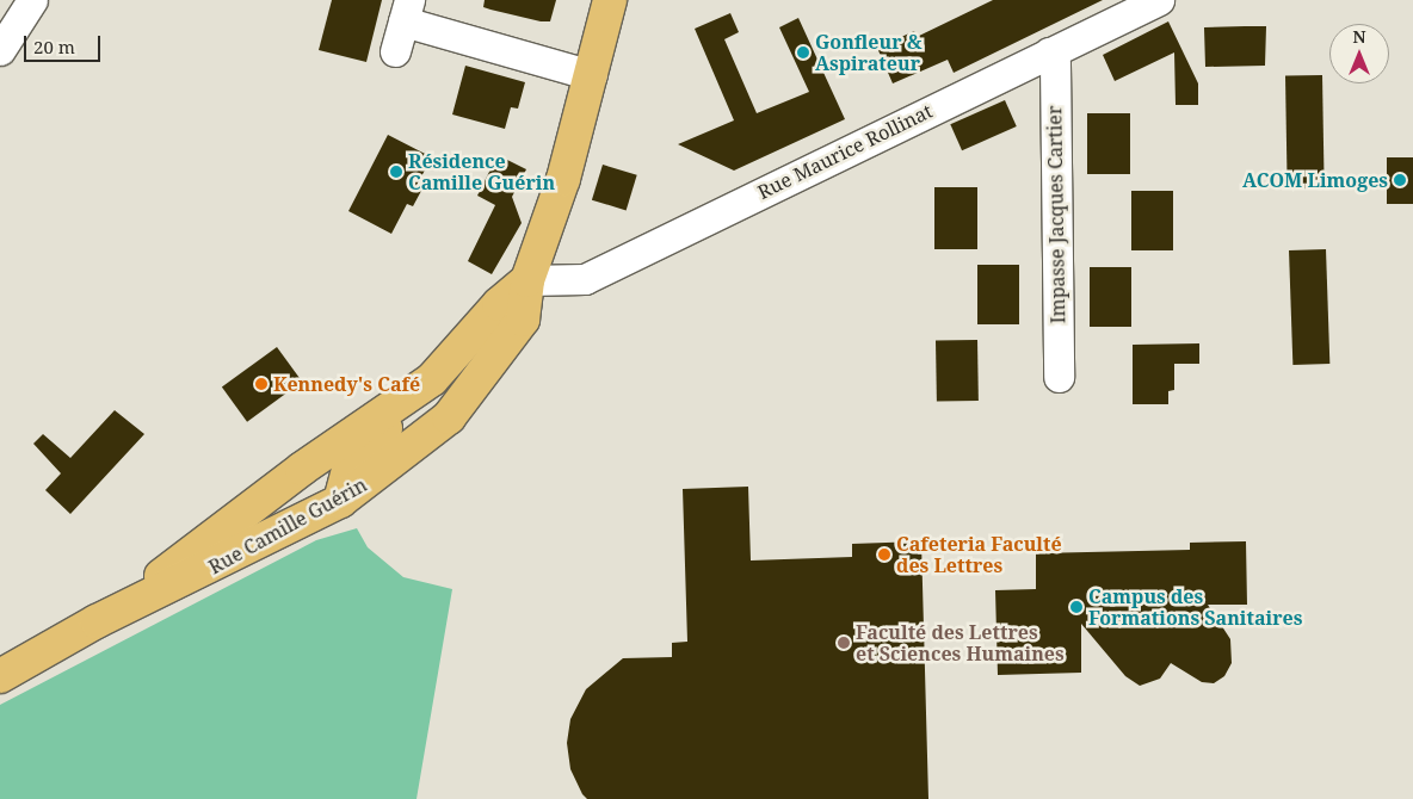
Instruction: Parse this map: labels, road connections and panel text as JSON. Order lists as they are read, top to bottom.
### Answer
{
  "streets": {
    "main road": ["Rue Camille Guérin"],
    "street": ["Rue Maurice Rollinat", "Impasse Jacques Cartier"]
  },
  "crossings": [
    ["Rue Maurice Rollinat", "Impasse Jacques Cartier"],
    ["Rue Maurice Rollinat", "Rue Camille Guérin"]
  ],
  "places": [
    "Gonfleur & Aspirateur",
    "Résidence Camille Guérin",
    "ACOM Limoges",
    "Kennedy's Café",
    "Cafeteria Faculté des Lettres",
    "Campus des Formations Sanitaires",
    "Faculté des Lettres et Sciences Humaines"
  ],
  "scale_bar": "20 m",
  "north": "top"
}
